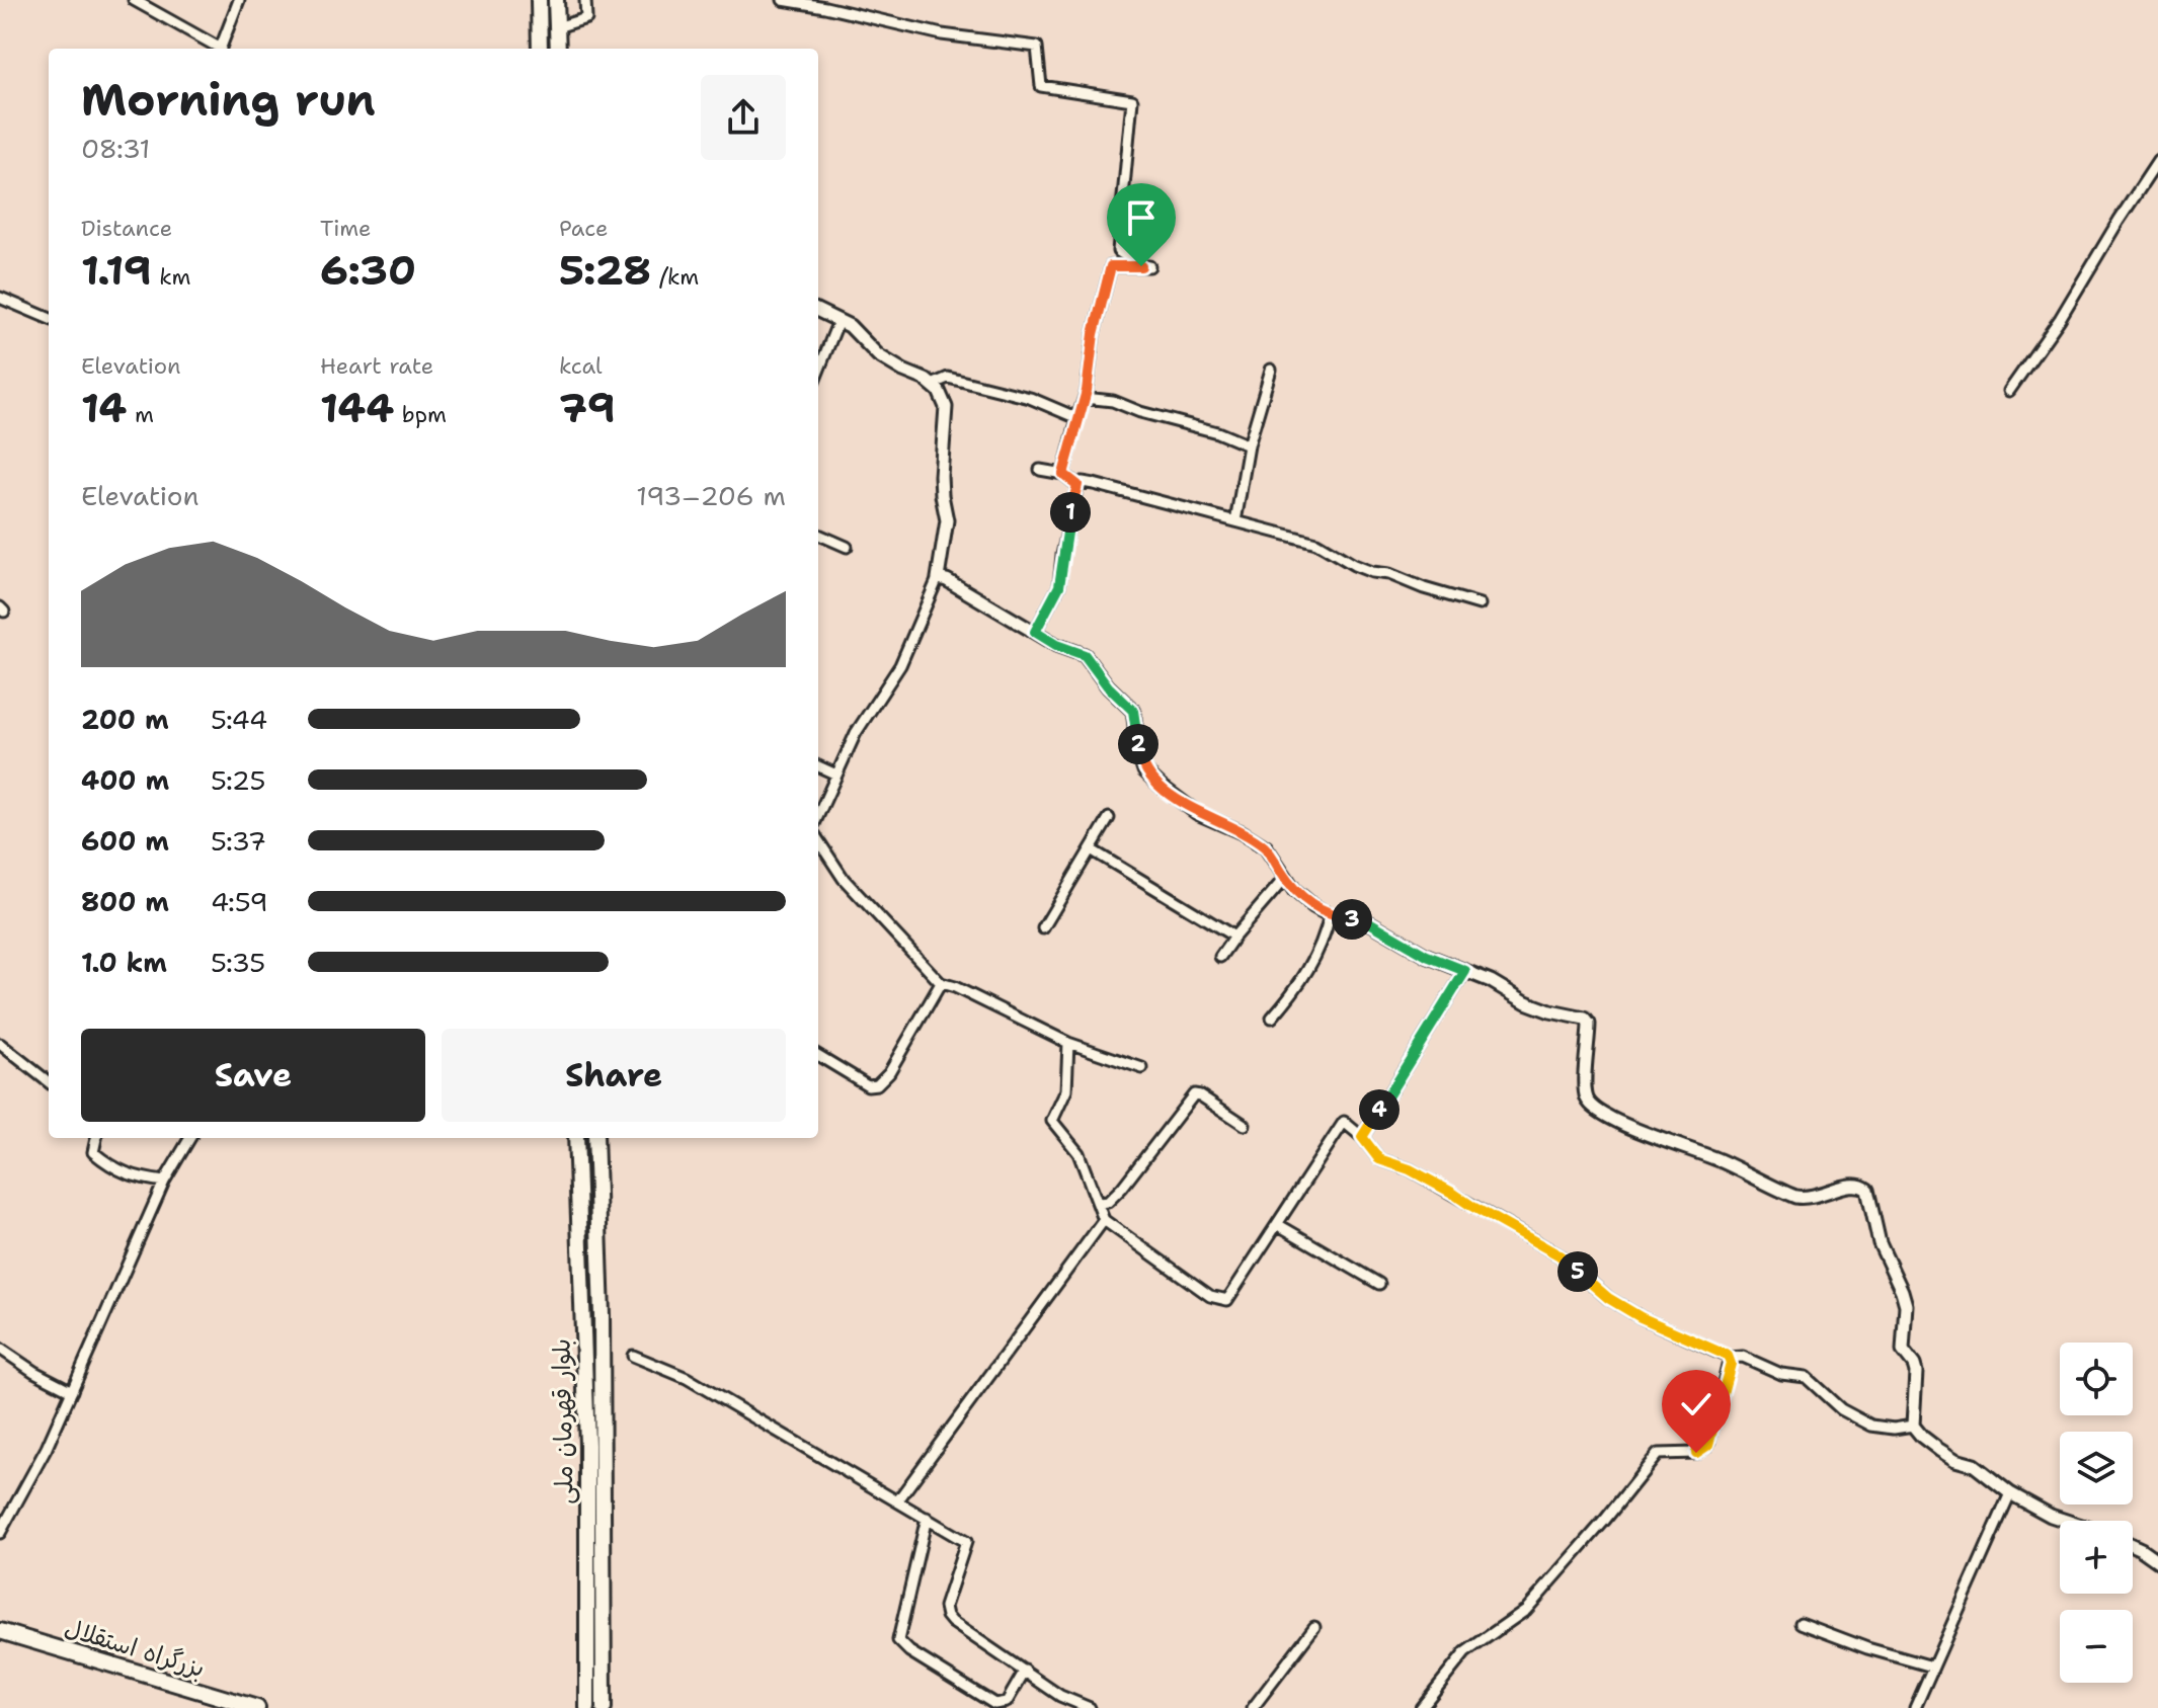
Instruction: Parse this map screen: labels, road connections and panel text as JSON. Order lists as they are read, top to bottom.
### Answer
{
  "streets": {
    "highway": ["بلوار قهرمان ملی", "بزرگراه استقلال"]
  },
  "page": {
    "heading": ["Morning run", "08:31"],
    "stats": [
      ["Distance", "1.19 km"],
      ["Time", "6:30"],
      ["Pace", "5:28 /km"],
      ["Elevation", "14 m"],
      ["Heart rate", "144 bpm"],
      ["kcal", "79"]
    ],
    "chart": ["Elevation", "193–206 m"],
    "pins": [
      "1",
      "2",
      "3",
      "4",
      "5"
    ],
    "list": [
      {
        "name": "200 m",
        "note": "5:44"
      },
      {
        "name": "400 m",
        "note": "5:25"
      },
      {
        "name": "600 m",
        "note": "5:37"
      },
      {
        "name": "800 m",
        "note": "4:59"
      },
      {
        "name": "1.0 km",
        "note": "5:35"
      }
    ],
    "buttons": ["Save", "Share"],
    "map_buttons": ["+", "−"]
  }
}
